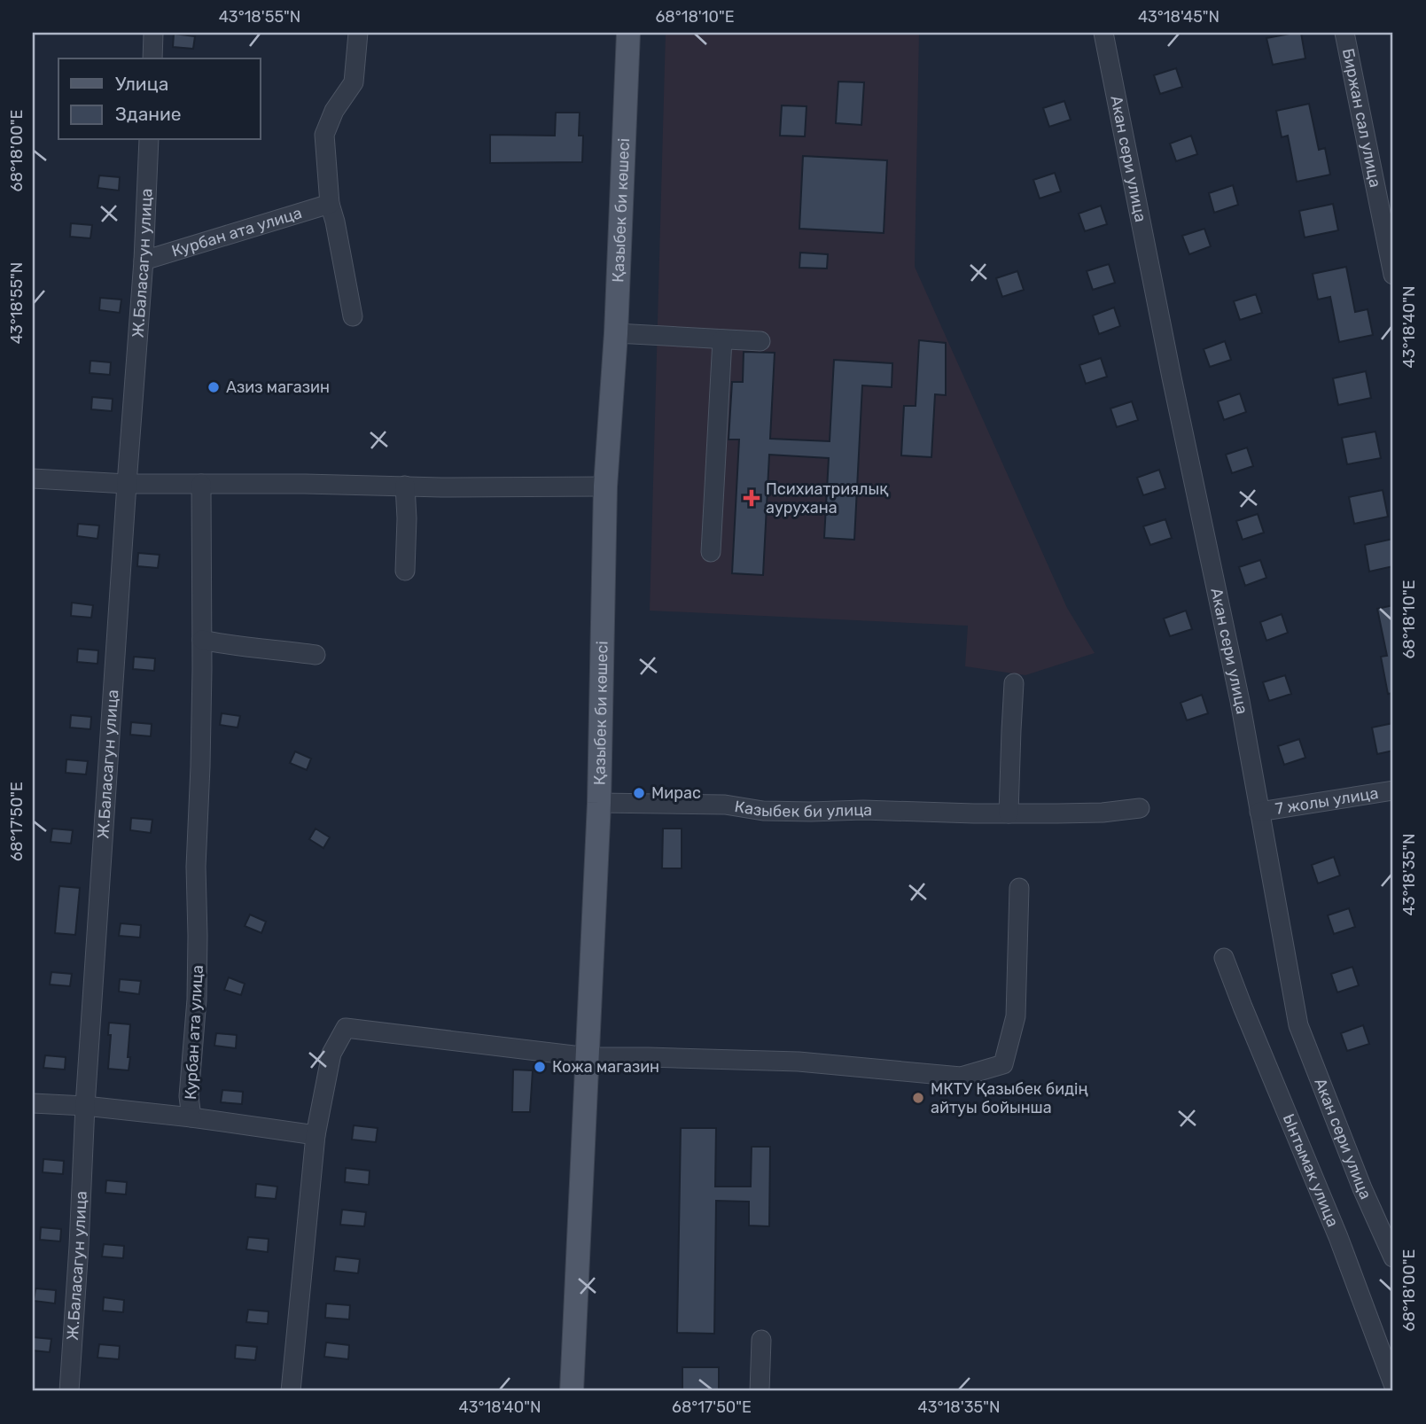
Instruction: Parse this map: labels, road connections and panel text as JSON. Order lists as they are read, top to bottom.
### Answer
{
  "streets": {
    "main road": ["Қазыбек би көшесі"],
    "street": [
      "Биржан сал улица",
      "Акан сери улица",
      "Курбан ата улица",
      "Ж.Баласагун улица",
      "7 жолы улица",
      "Казыбек би улица",
      "Ынтымак улица"
    ]
  },
  "crossings": [
    ["Акан сери улица", "7 жолы улица"],
    ["Қазыбек би көшесі", "Казыбек би улица"],
    ["Курбан ата улица", "Ж.Баласагун улица"]
  ],
  "places": {
    "other": [
      "Азиз магазин",
      "Мирас",
      "Кожа магазин",
      "МКТУ Қазыбек бидің айтуы бойынша"
    ],
    "health": ["Психиатриялық аурухана"]
  },
  "legend": ["Улица", "Здание"],
  "coordinates": [
    "43°18'55\"N",
    "68°18'10\"E",
    "43°18'45\"N",
    "68°18'00\"E",
    "43°18'40\"N",
    "68°17'50\"E",
    "43°18'35\"N"
  ]
}
